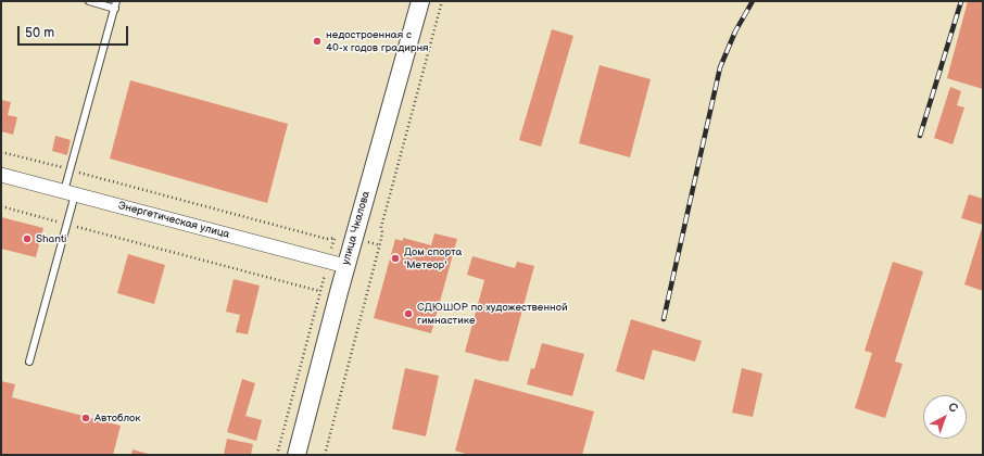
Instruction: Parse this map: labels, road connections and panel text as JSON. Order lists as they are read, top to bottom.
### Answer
{
  "streets": {
    "street": ["Энергетическая улица", "улица Чкалова"]
  },
  "crossings": [
    ["Энергетическая улица", "улица Чкалова"]
  ],
  "places": [
    "недостроенная с 40-х годов градирня",
    "Shanti",
    "Дом спорта 'Метеор'",
    "СДЮШОР по художественной гимнастике",
    "Автоблок"
  ],
  "scale_bar": "50 m",
  "north": "top right"
}
